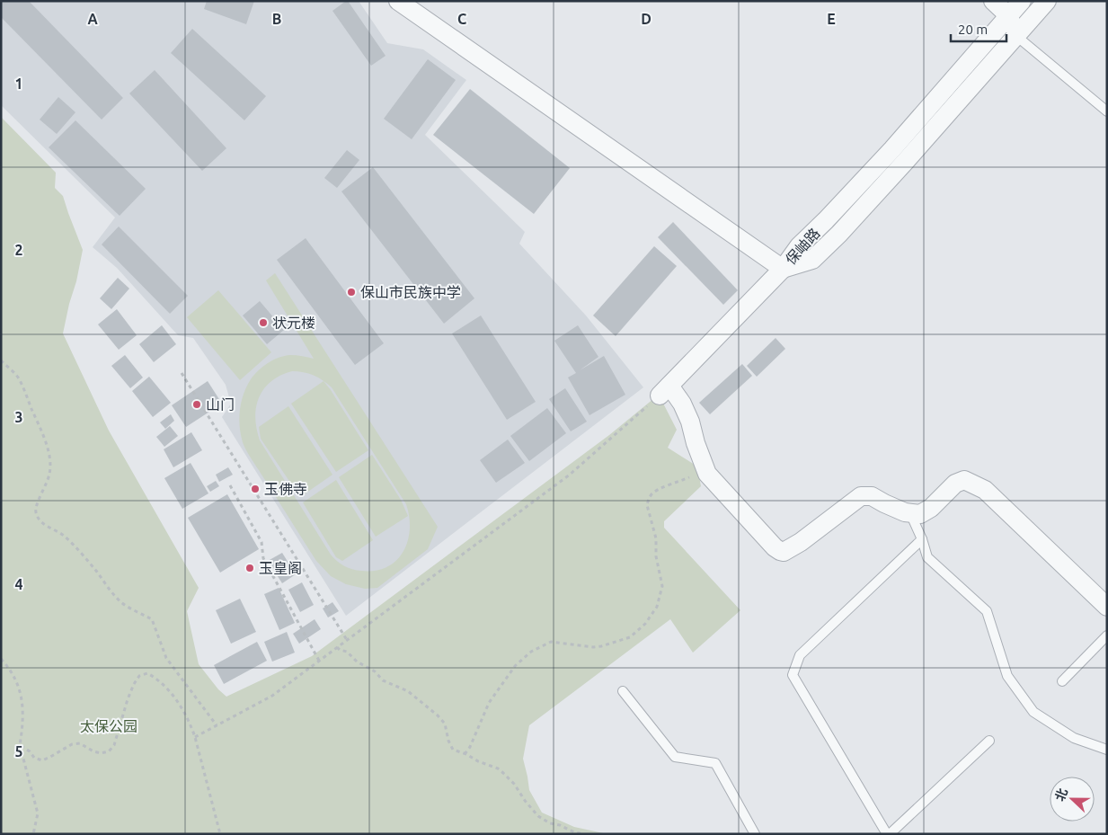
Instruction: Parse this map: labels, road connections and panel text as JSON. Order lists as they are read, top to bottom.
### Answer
{
  "streets": {
    "street": ["保岫路"]
  },
  "parks": ["太保公园"],
  "places": [
    "保山市民族中学",
    "状元楼",
    "山门",
    "玉佛寺",
    "玉皇阁"
  ],
  "scale_bar": "20 m",
  "north": "left",
  "grid": {
    "columns": [
      "A",
      "B",
      "C",
      "D",
      "E"
    ],
    "rows": [
      "1",
      "2",
      "3",
      "4",
      "5"
    ]
  }
}
